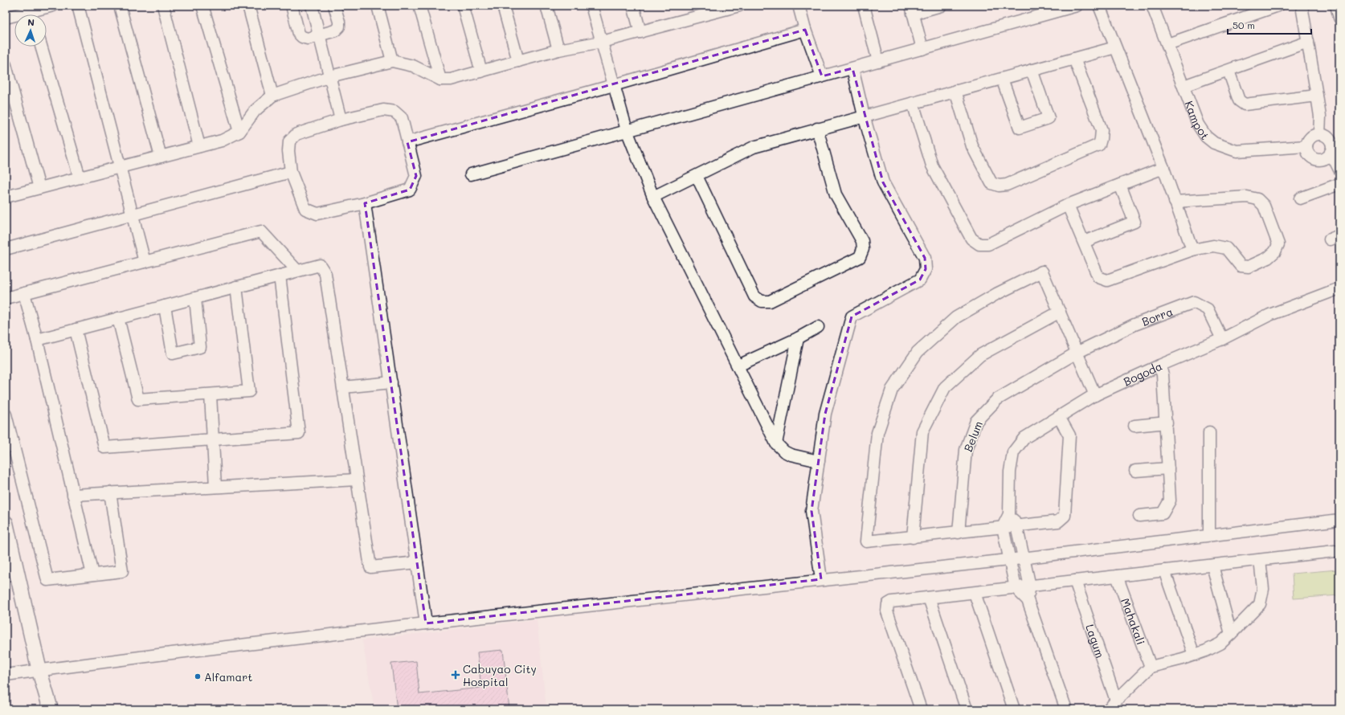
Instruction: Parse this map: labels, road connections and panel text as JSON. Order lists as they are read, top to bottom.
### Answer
{
  "streets": {
    "street": [
      "Kampot",
      "Borra",
      "Bogoda",
      "Belum",
      "Mahakali",
      "Lagum"
    ]
  },
  "crossings": [
    ["Borra", "Bogoda"],
    ["Borra", "Belum"]
  ],
  "places": {
    "health": ["Cabuyao City Hospital"],
    "other": ["Alfamart"]
  },
  "scale_bar": "50 m",
  "north": "top"
}
